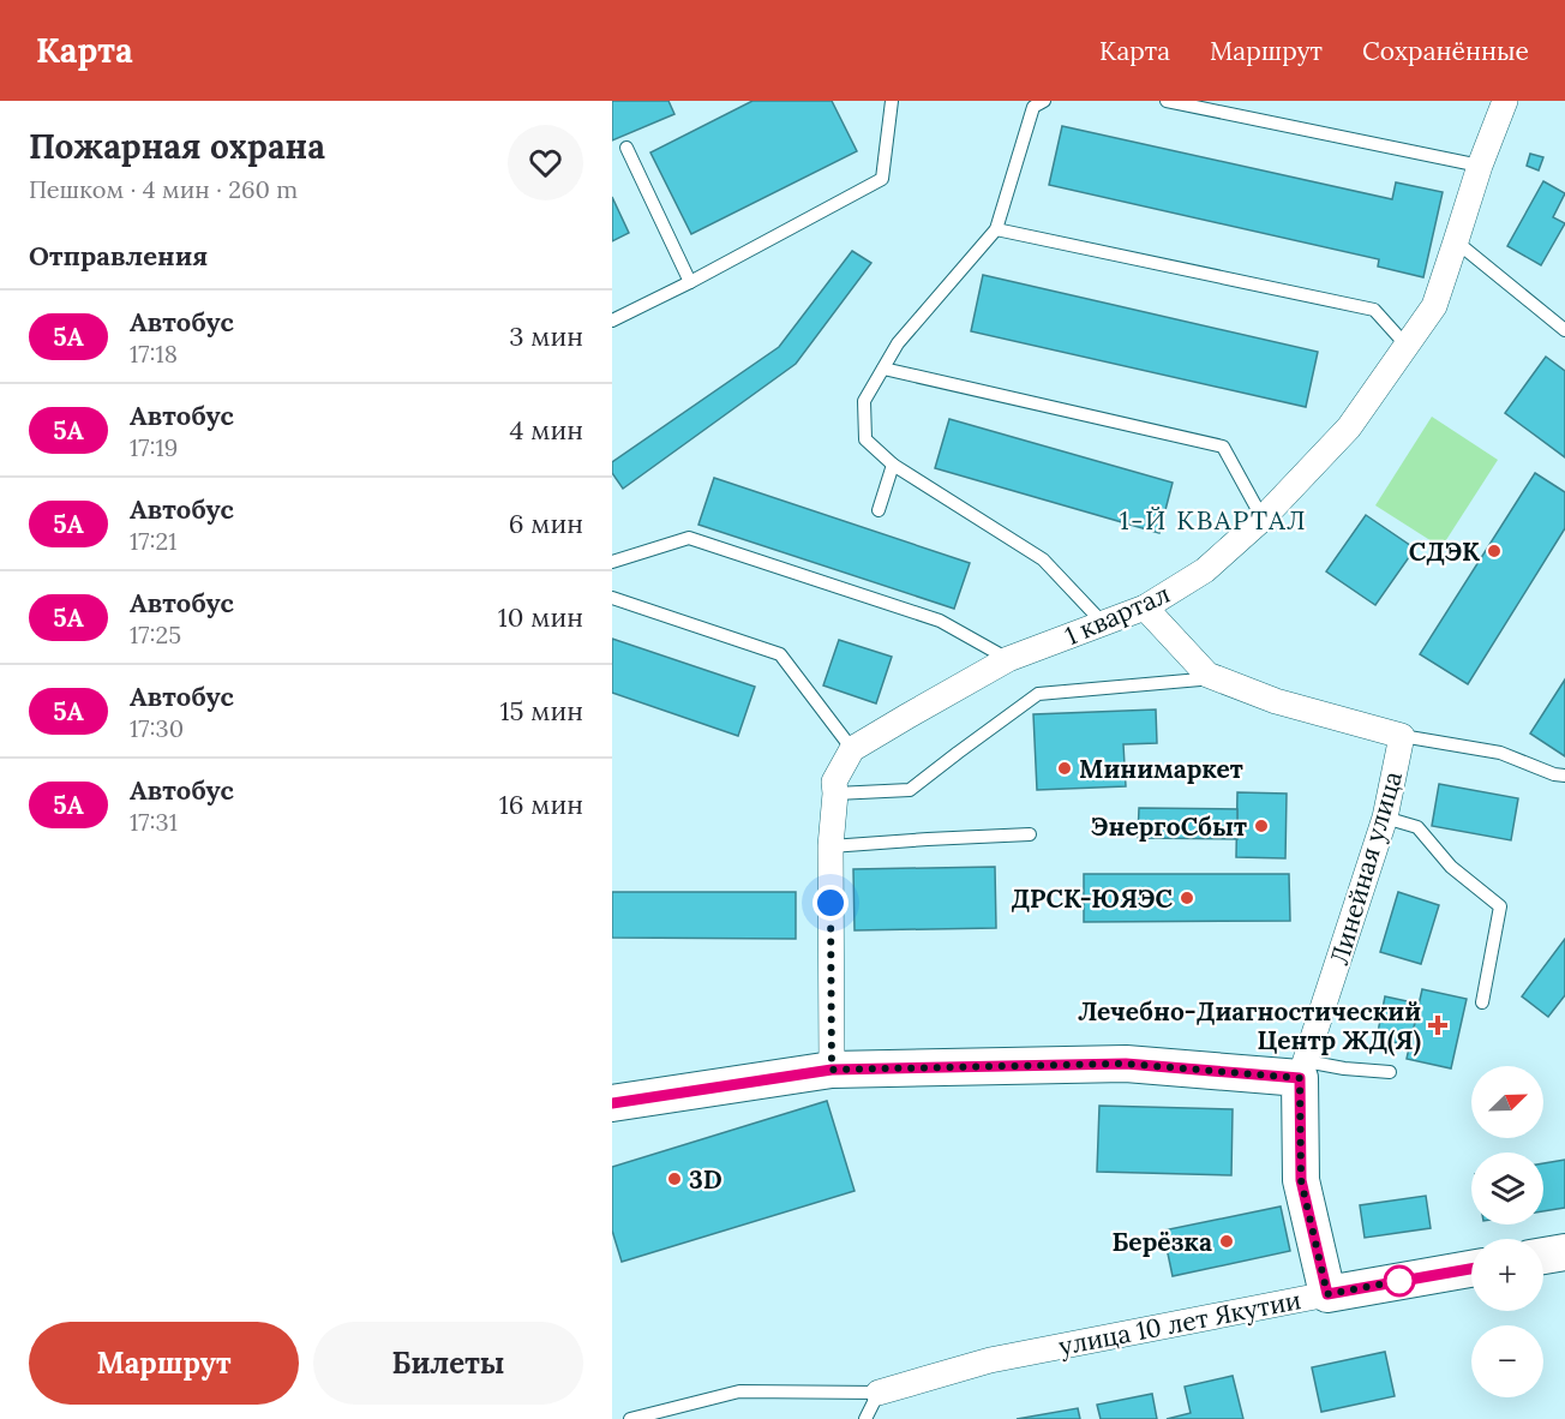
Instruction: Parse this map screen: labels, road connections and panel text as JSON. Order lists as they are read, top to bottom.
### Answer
{
  "streets": {
    "main road": ["Линейная улица", "улица 10 лет Якутии"],
    "street": ["1 квартал"]
  },
  "crossings": [
    ["Линейная улица", "улица 10 лет Якутии"]
  ],
  "districts": ["1-Й КВАРТАЛ"],
  "places": {
    "other": [
      "СДЭК",
      "Минимаркет",
      "ЭнергоСбыт",
      "ДРСК-ЮЯЭС",
      "3D",
      "Берёзка"
    ],
    "health": ["Лечебно-Диагностический Центр ЖД(Я)"]
  },
  "lines": ["bus line 5А"],
  "north": "top right",
  "page": {
    "header": "Карта",
    "nav": ["Карта", "Маршрут", "Сохранённые"],
    "heading": [
      ["Пожарная охрана", "Пешком · 4 мин · 260 m"],
      "Отправления"
    ],
    "list": [
      {
        "mark": "5А",
        "name": "Автобус",
        "note": "17:18",
        "value": "3 мин"
      },
      {
        "mark": "5А",
        "name": "Автобус",
        "note": "17:19",
        "value": "4 мин"
      },
      {
        "mark": "5А",
        "name": "Автобус",
        "note": "17:21",
        "value": "6 мин"
      },
      {
        "mark": "5А",
        "name": "Автобус",
        "note": "17:25",
        "value": "10 мин"
      },
      {
        "mark": "5А",
        "name": "Автобус",
        "note": "17:30",
        "value": "15 мин"
      },
      {
        "mark": "5А",
        "name": "Автобус",
        "note": "17:31",
        "value": "16 мин"
      }
    ],
    "map_buttons": ["+", "−"],
    "buttons": ["Маршрут", "Билеты"]
  }
}
